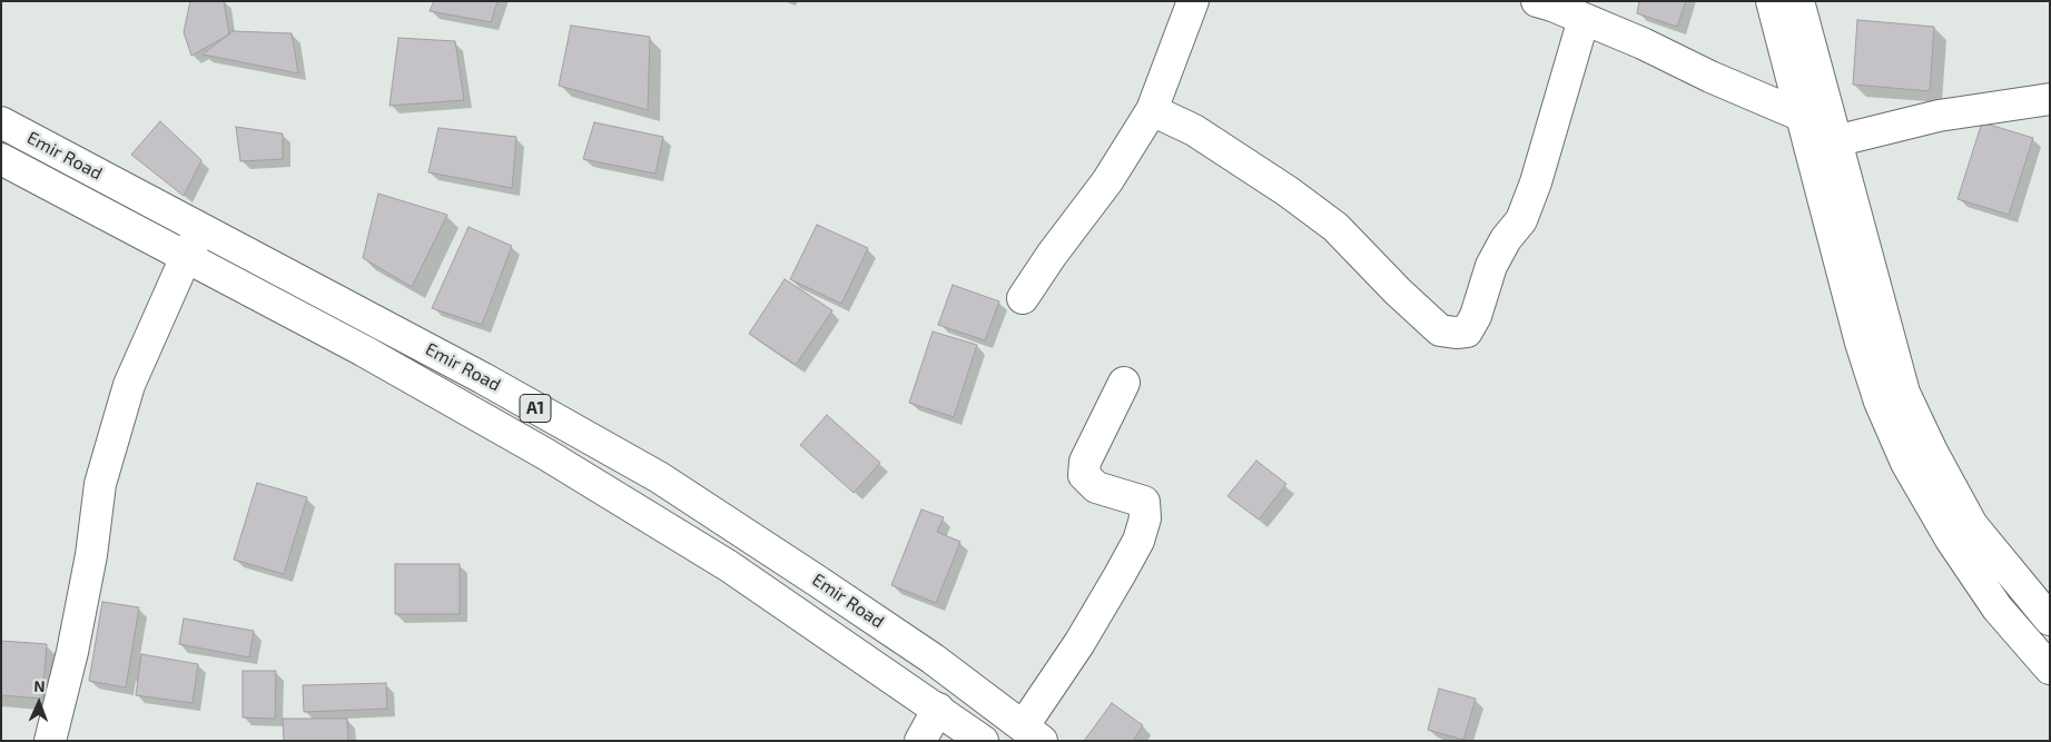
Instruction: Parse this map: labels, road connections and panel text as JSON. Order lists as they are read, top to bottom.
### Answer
{
  "streets": {
    "main road": ["Emir Road", "A1"]
  },
  "north": "top"
}
